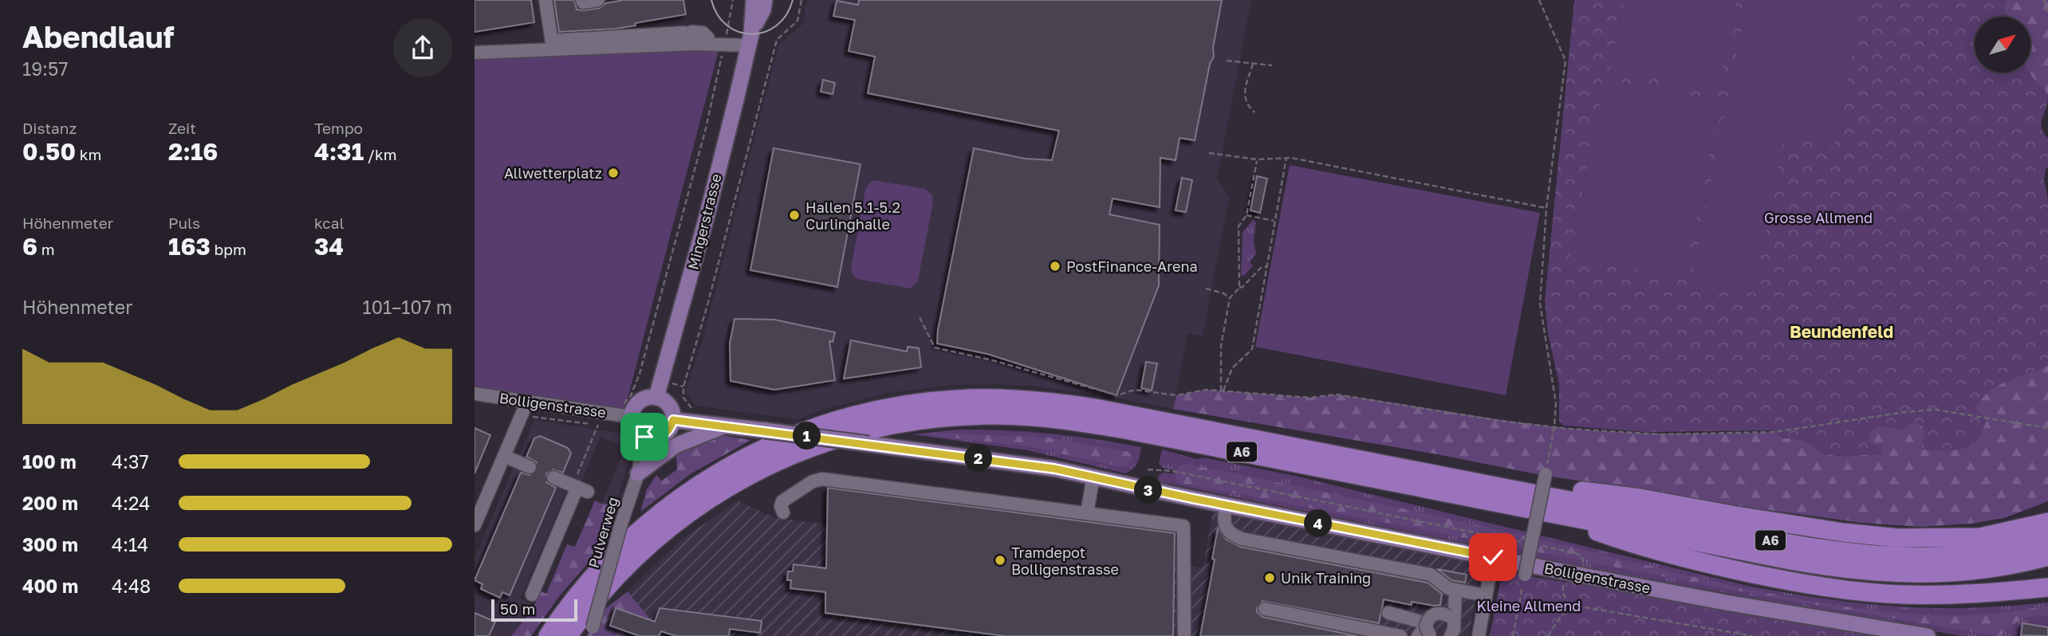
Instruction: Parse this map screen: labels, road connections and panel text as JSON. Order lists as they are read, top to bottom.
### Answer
{
  "streets": {
    "highway": ["A6"],
    "main road": ["Mingerstrasse", "Bolligenstrasse"],
    "street": ["Pulverweg"]
  },
  "crossings": [
    ["Mingerstrasse", "Bolligenstrasse"],
    ["Mingerstrasse", "Pulverweg"],
    ["Bolligenstrasse", "Pulverweg"]
  ],
  "districts": ["Beundenfeld"],
  "parks": ["Grosse Allmend", "Kleine Allmend"],
  "places": [
    "Allwetterplatz",
    "Hallen 5.1-5.2 Curlinghalle",
    "PostFinance-Arena",
    "Tramdepot Bolligenstrasse",
    "Unik Training"
  ],
  "scale_bar": "50 m",
  "north": "top right",
  "page": {
    "heading": ["Abendlauf", "19:57"],
    "stats": [
      ["Distanz", "0.50 km"],
      ["Zeit", "2:16"],
      ["Tempo", "4:31 /km"],
      ["Höhenmeter", "6 m"],
      ["Puls", "163 bpm"],
      ["kcal", "34"]
    ],
    "chart": ["Höhenmeter", "101–107 m"],
    "pins": [
      "1",
      "2",
      "3",
      "4"
    ],
    "list": [
      {
        "name": "100 m",
        "note": "4:37"
      },
      {
        "name": "200 m",
        "note": "4:24"
      },
      {
        "name": "300 m",
        "note": "4:14"
      },
      {
        "name": "400 m",
        "note": "4:48"
      }
    ],
    "scale": "50 m"
  }
}
